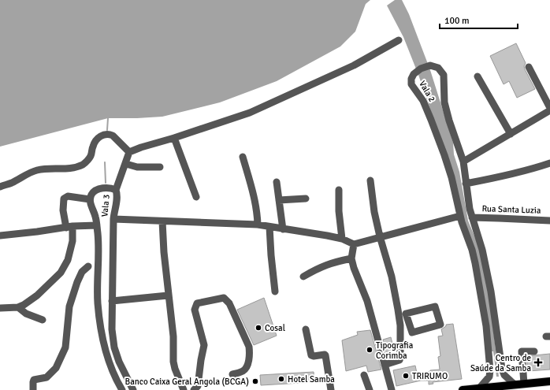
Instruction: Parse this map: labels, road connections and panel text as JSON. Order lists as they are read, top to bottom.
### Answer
{
  "streets": {
    "street": ["Vala 2", "Vala 3", "Rua Santa Luzia"]
  },
  "crossings": [
    ["Vala 2", "Rua Santa Luzia"]
  ],
  "places": {
    "other": [
      "Cosal",
      "Tipografia Corimba",
      "TRIRUMO",
      "Hotel Samba",
      "Banco Caixa Geral Angola (BCGA)"
    ],
    "health": ["Centro de Saúde da Samba"]
  },
  "scale_bar": "100 m"
}
